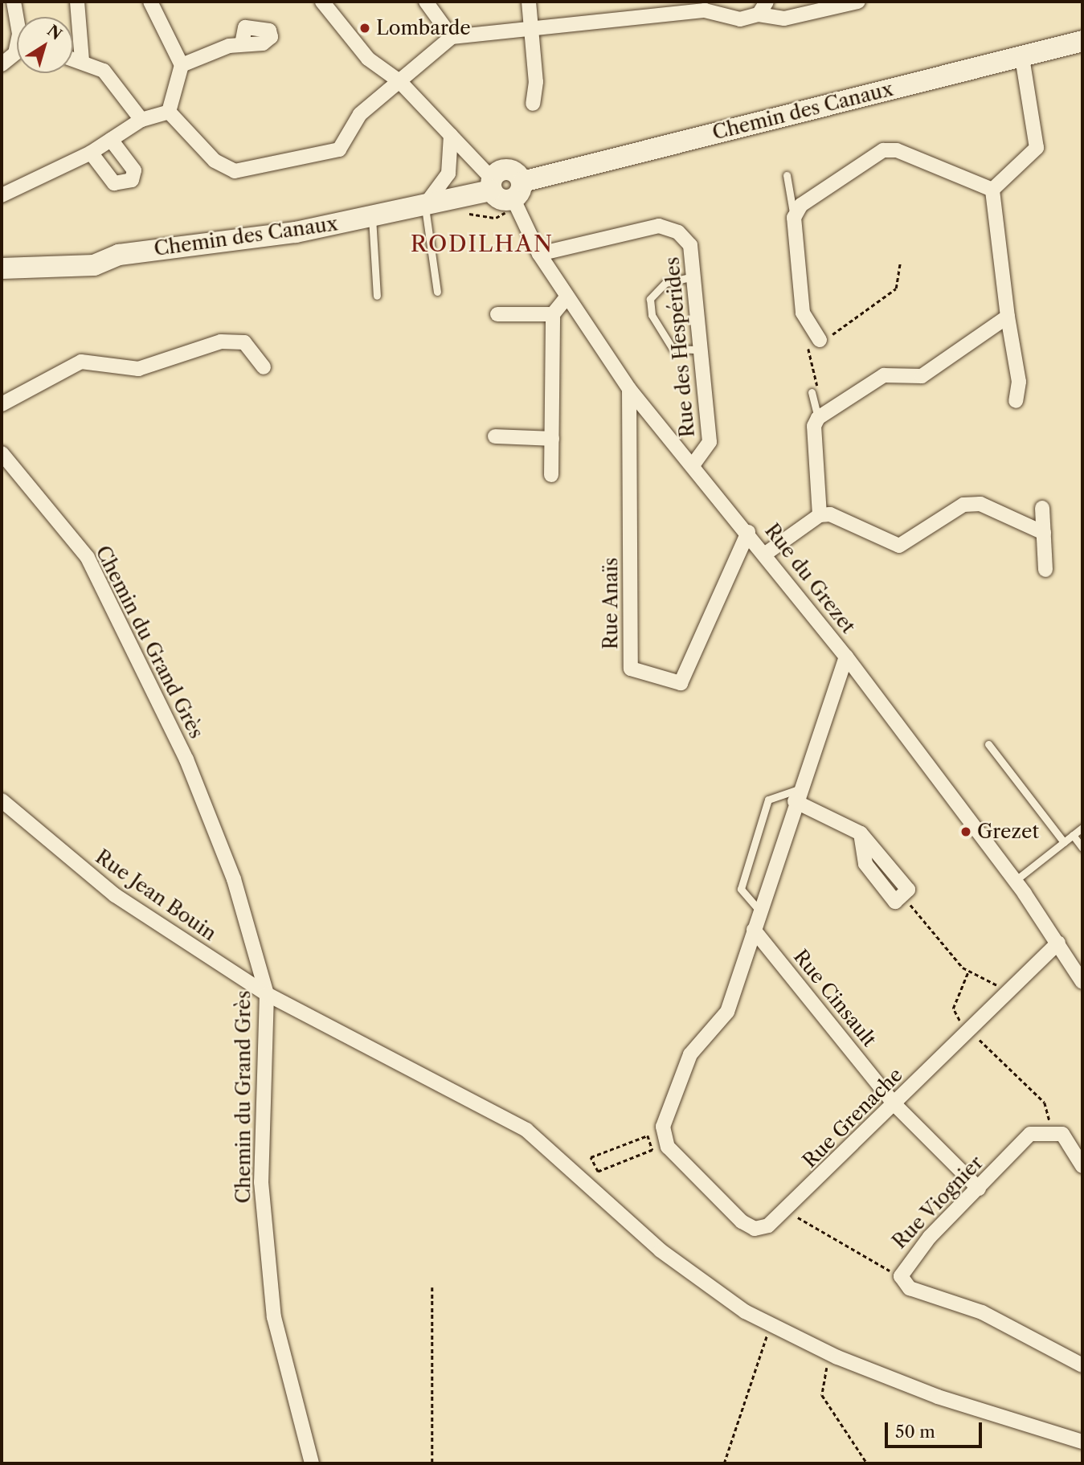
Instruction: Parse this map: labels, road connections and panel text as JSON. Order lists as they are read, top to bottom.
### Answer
{
  "streets": {
    "street": [
      "Chemin des Canaux",
      "Rue des Hespérides",
      "Rue du Grezet",
      "Rue Anaïs",
      "Chemin du Grand Grès",
      "Rue Jean Bouin",
      "Rue Cinsault",
      "Rue Grenache",
      "Rue Viognier"
    ]
  },
  "crossings": [
    ["Chemin des Canaux", "Rue du Grezet"],
    ["Rue des Hespérides", "Rue du Grezet"],
    ["Rue du Grezet", "Rue Anaïs"],
    ["Rue du Grezet", "Rue Grenache"],
    ["Chemin du Grand Grès", "Rue Jean Bouin"],
    ["Rue Cinsault", "Rue Grenache"],
    ["Rue Cinsault", "Rue Viognier"]
  ],
  "districts": ["RODILHAN"],
  "places": ["Lombarde", "Grezet"],
  "scale_bar": "50 m",
  "north": "top right"
}
